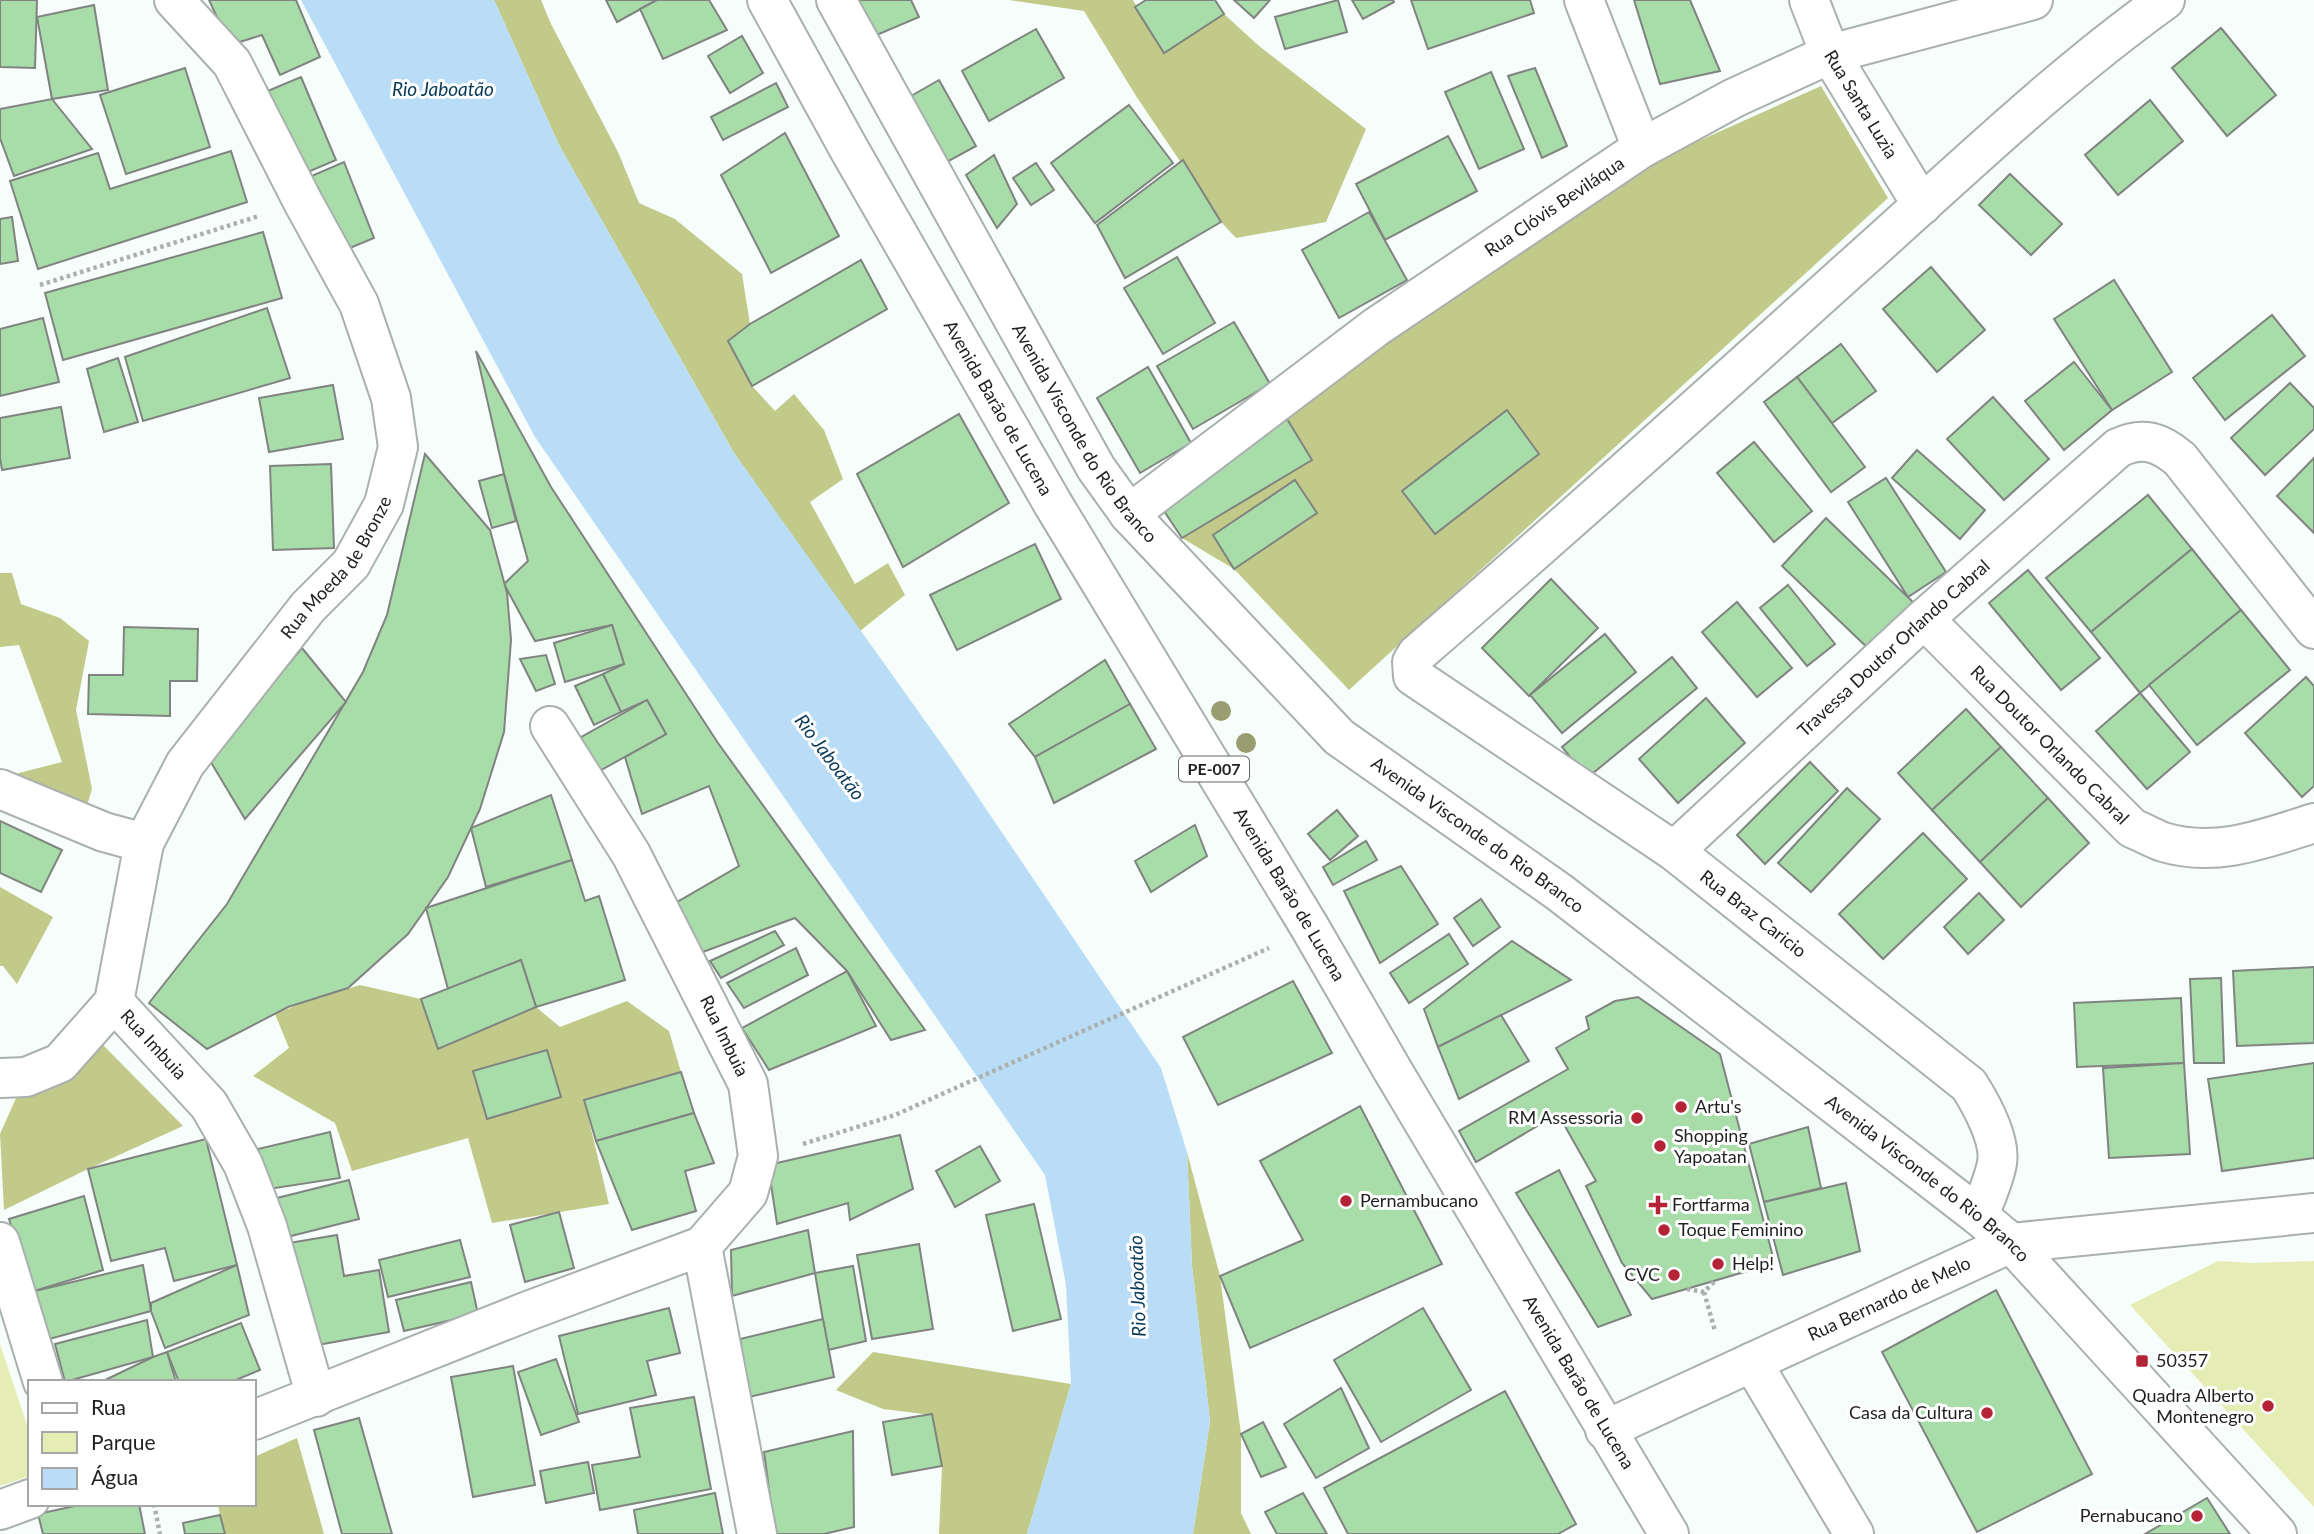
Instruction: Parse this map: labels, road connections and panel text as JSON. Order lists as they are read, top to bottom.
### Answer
{
  "streets": {
    "street": [
      "Rua Santa Luzia",
      "Rua Clóvis Beviláqua",
      "Avenida Barão de Lucena",
      "Avenida Visconde do Rio Branco",
      "Rua Moeda de Bronze",
      "Travessa Doutor Orlando Cabral",
      "Rua Doutor Orlando Cabral",
      "PE-007",
      "Rua Braz Caricio",
      "Rua Imbuia",
      "Rua Bernardo de Melo"
    ]
  },
  "crossings": [
    ["Rua Santa Luzia", "Rua Clóvis Beviláqua"],
    ["Rua Santa Luzia", "Rua Braz Caricio"],
    ["Rua Clóvis Beviláqua", "Avenida Visconde do Rio Branco"],
    ["Avenida Barão de Lucena", "Rua Bernardo de Melo"],
    ["Avenida Visconde do Rio Branco", "Rua Braz Caricio"],
    ["Avenida Visconde do Rio Branco", "Rua Bernardo de Melo"],
    ["Rua Moeda de Bronze", "Rua Imbuia"],
    ["Travessa Doutor Orlando Cabral", "Rua Doutor Orlando Cabral"],
    ["Travessa Doutor Orlando Cabral", "Rua Braz Caricio"]
  ],
  "water": ["Rio Jaboatão"],
  "places": {
    "other": [
      "Artu's",
      "RM Assessoria",
      "Shopping Yapoatan",
      "Pernambucano",
      "Toque Feminino",
      "Help!",
      "CVC",
      "Quadra Alberto Montenegro",
      "Casa da Cultura",
      "Pernabucano"
    ],
    "health": ["Fortfarma"],
    "transit": ["50357"]
  },
  "legend": ["Rua", "Parque", "Água"]
}
